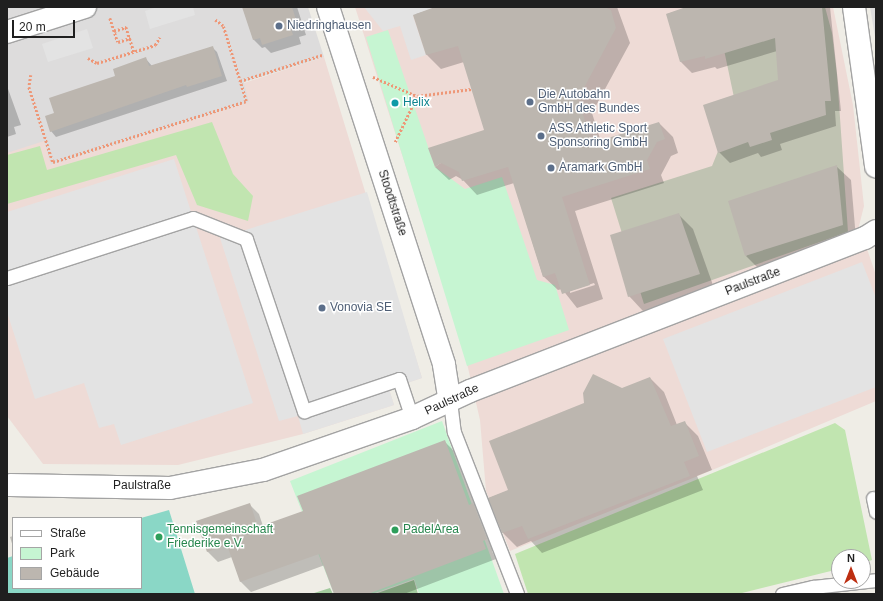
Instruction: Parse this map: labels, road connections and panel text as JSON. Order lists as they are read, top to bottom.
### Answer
{
  "streets": {
    "street": ["Stoodtstraße", "Paulstraße"]
  },
  "crossings": [
    ["Stoodtstraße", "Paulstraße"]
  ],
  "places": [
    "Niedringhausen",
    "Die Autobahn GmbH des Bundes",
    "Helix",
    "ASS Athletic Sport Sponsoring GmbH",
    "Aramark GmbH",
    "Vonovia SE",
    "PadelArea",
    "Tennisgemeinschaft Friederike e.V."
  ],
  "legend": ["Straße", "Park", "Gebäude"],
  "scale_bar": "20 m",
  "north": "top"
}
